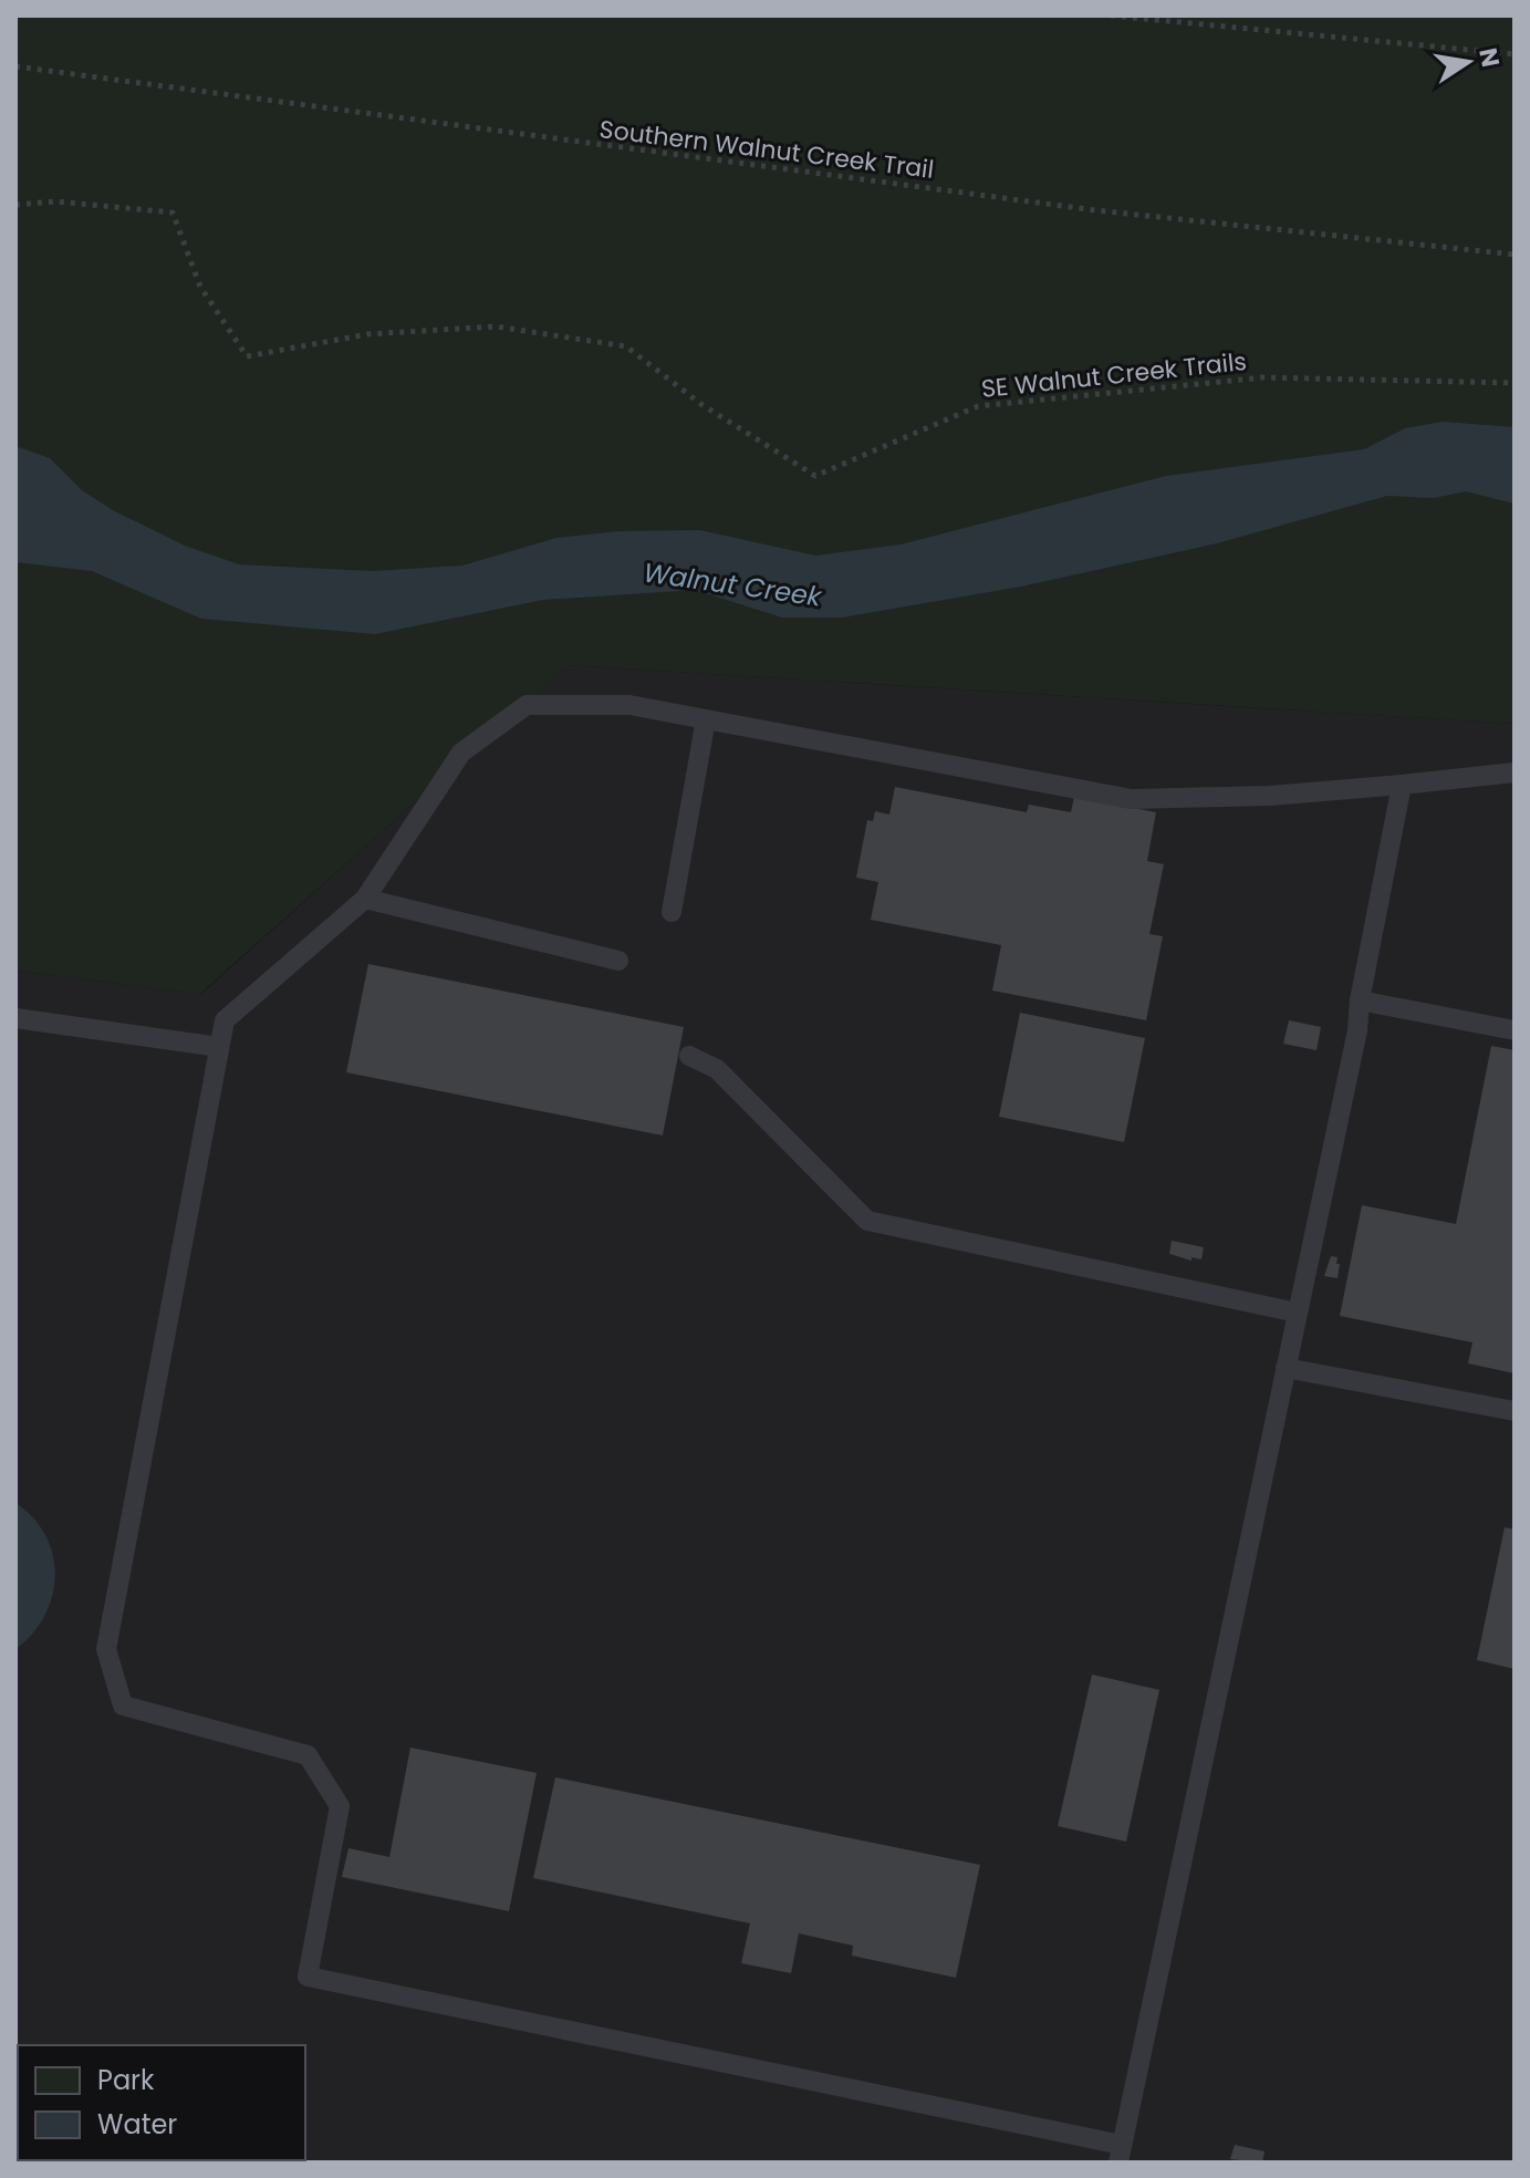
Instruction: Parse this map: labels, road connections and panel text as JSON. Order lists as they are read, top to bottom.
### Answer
{
  "streets": {
    "path": ["Southern Walnut Creek Trail", "SE Walnut Creek Trails"]
  },
  "water": ["Walnut Creek"],
  "legend": ["Park", "Water"],
  "north": "right"
}
